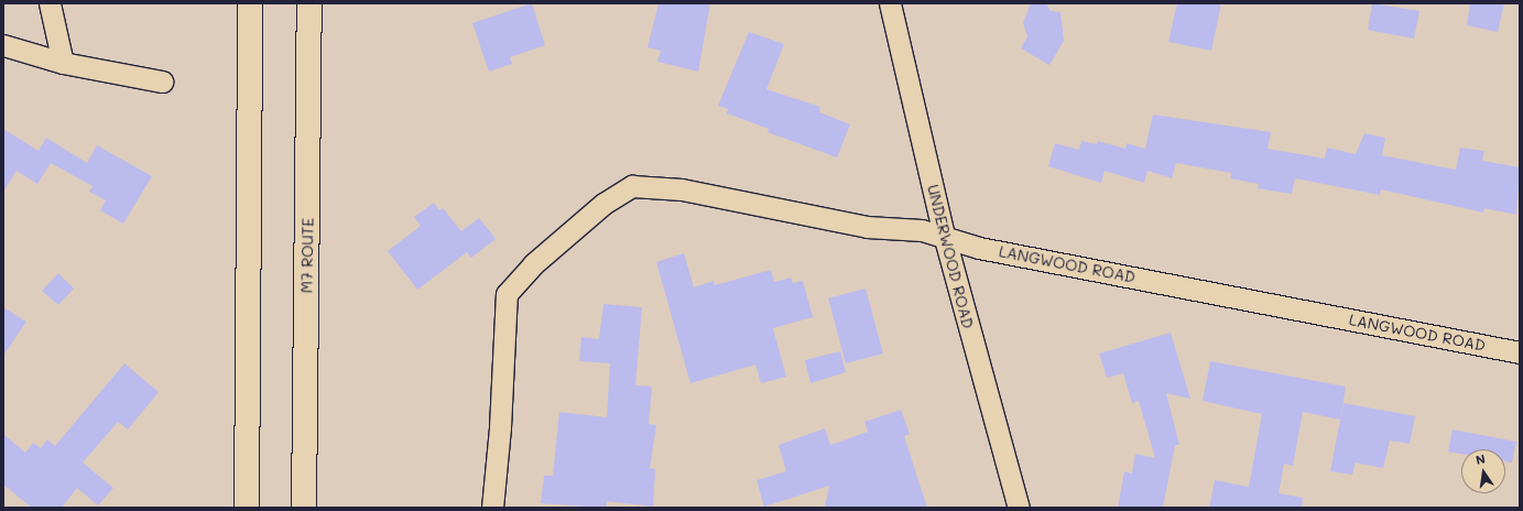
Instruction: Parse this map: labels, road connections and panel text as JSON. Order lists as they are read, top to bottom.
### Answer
{
  "streets": {
    "highway": ["M7 ROUTE"],
    "street": ["UNDERWOOD ROAD", "LANGWOOD ROAD"]
  },
  "crossings": [
    ["UNDERWOOD ROAD", "LANGWOOD ROAD"]
  ],
  "north": "top"
}
